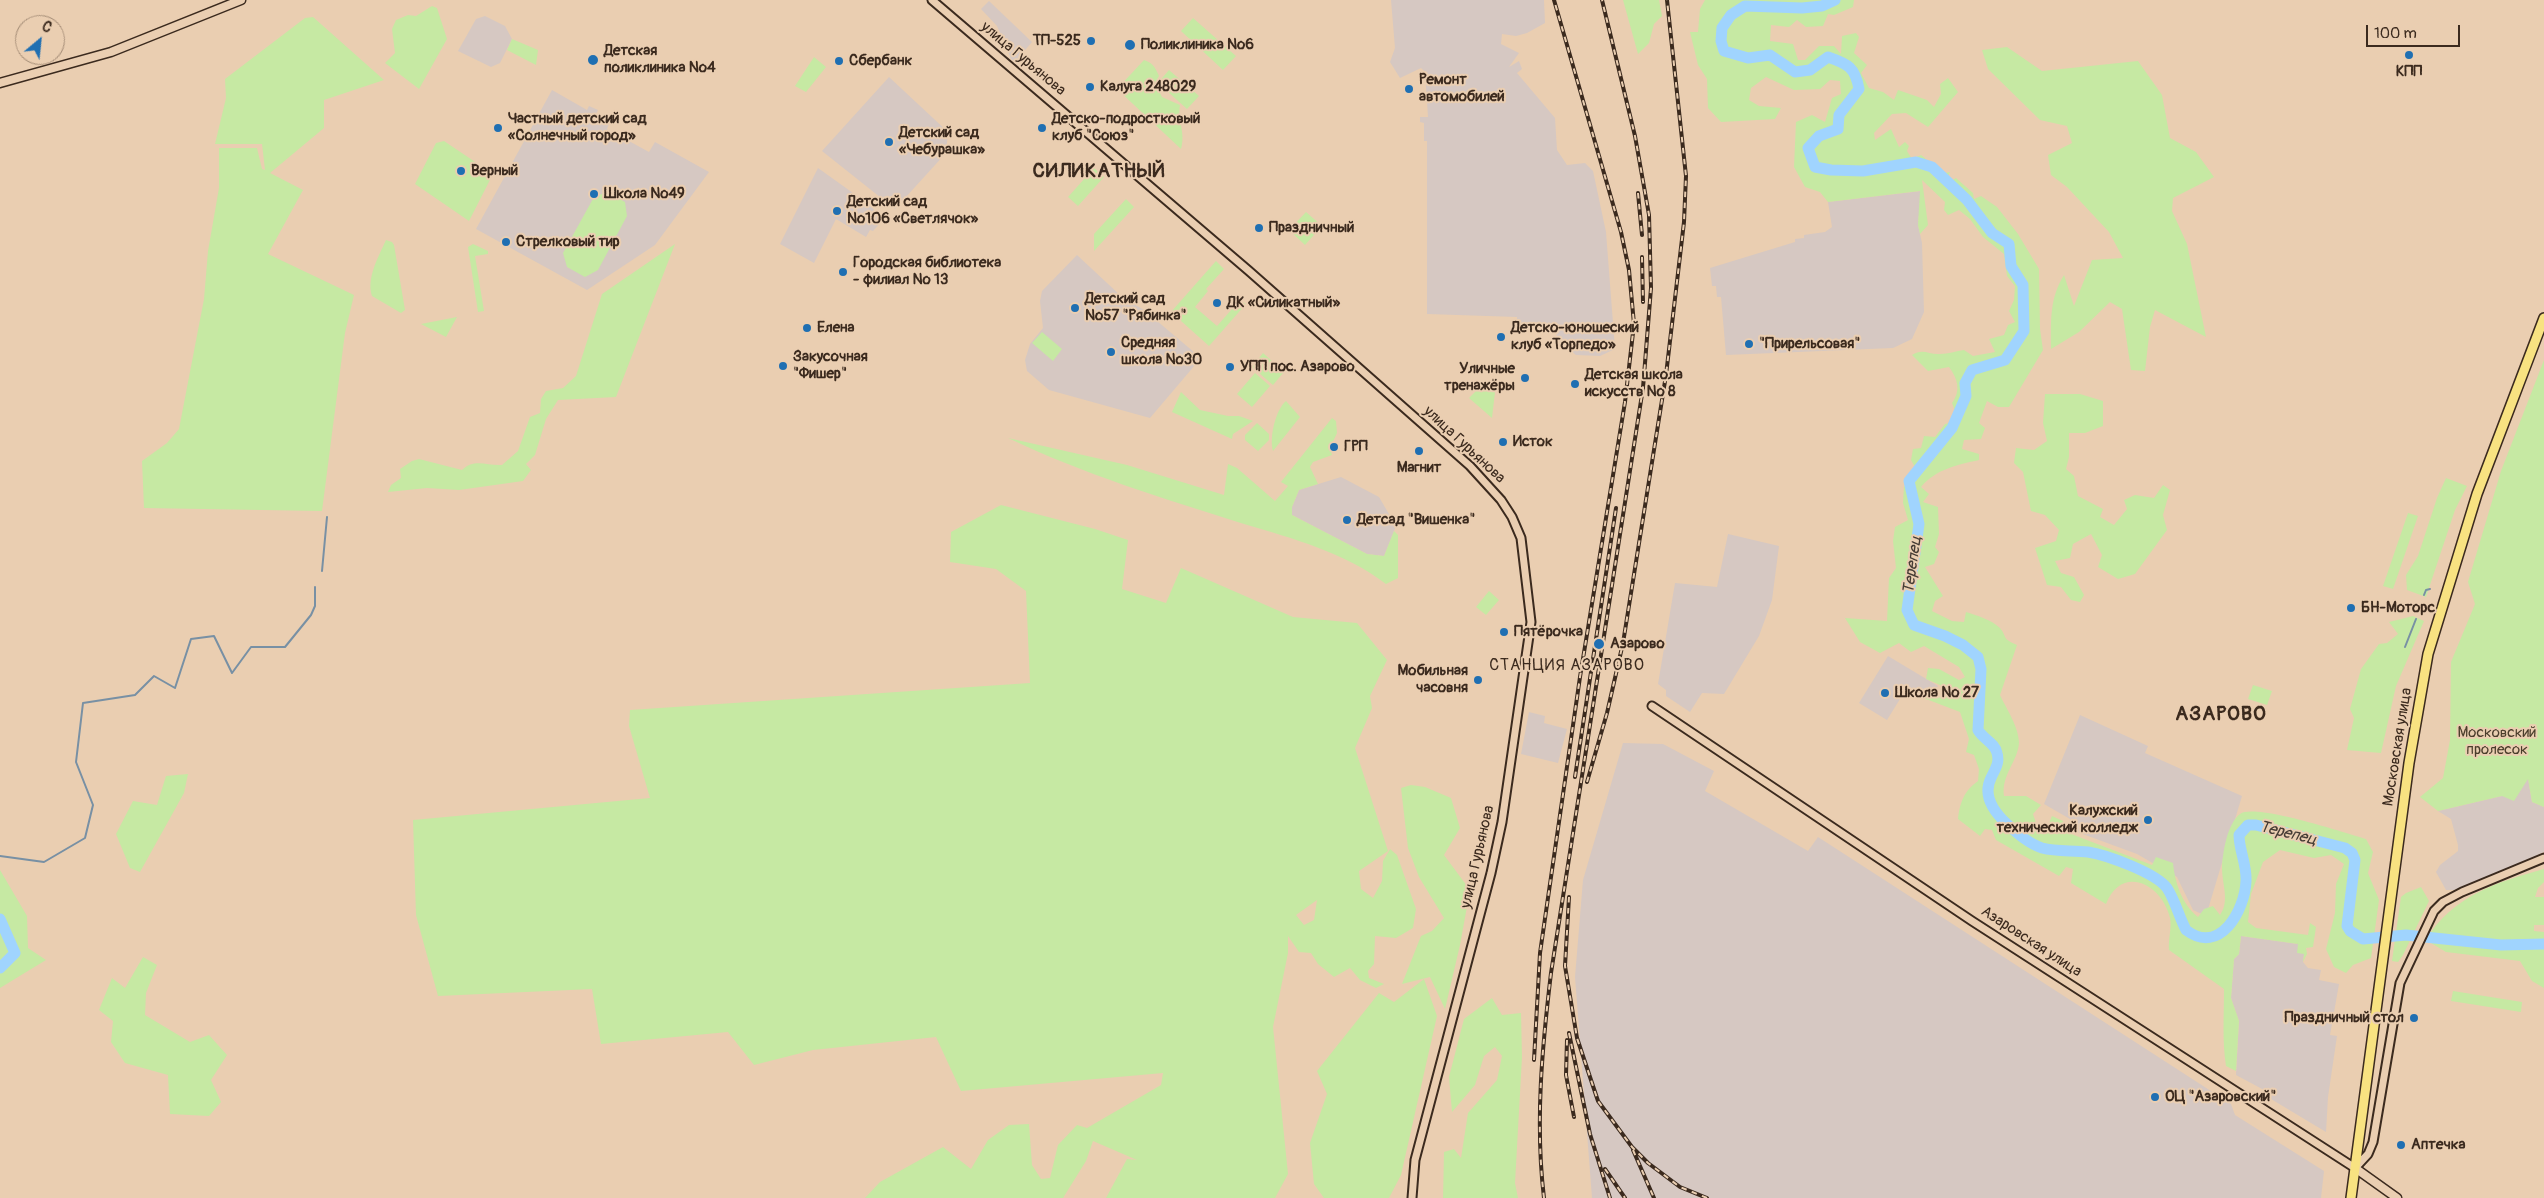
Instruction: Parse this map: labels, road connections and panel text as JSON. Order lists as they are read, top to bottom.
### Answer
{
  "streets": {
    "main road": ["Московская улица", "Азаровская улица"],
    "street": ["улица Гурьянова"]
  },
  "crossings": [
    ["Московская улица", "Азаровская улица"]
  ],
  "districts": ["СИЛИКАТНЫЙ", "СТАНЦИЯ АЗАРОВО", "АЗАРОВО"],
  "water": ["Терепец"],
  "parks": ["Московский пролесок"],
  "places": [
    "ТП-525",
    "Поликлиника №6",
    "КПП",
    "Детская поликлиника №4",
    "Сбербанк",
    "Калуга 248029",
    "Ремонт автомобилей",
    "Частный детский сад «Солнечный город»",
    "Детско-подростковый клуб \"Союз\"",
    "Детский сад «Чебурашка»",
    "Верный",
    "Школа №49",
    "Детский сад №106 «Светлячок»",
    "Праздничный",
    "Стрелковый тир",
    "Городская библиотека - филиал № 13",
    "ДК «Силикатный»",
    "Детский сад №57 \"Рябинка\"",
    "Елена",
    "Детско-юношеский клуб «Торпедо»",
    "\"Прирельсовая\"",
    "Средняя школа №30",
    "Закусочная \"Фишер\"",
    "УПП пос. Азарово",
    "Уличные тренажёры",
    "Детская школа искусств № 8",
    "Исток",
    "ГРП",
    "Магнит",
    "Детсад \"Вишенка\"",
    "БН-Моторс",
    "Пятёрочка",
    "Азарово",
    "Мобильная часовня",
    "Школа № 27",
    "Калужский технический колледж",
    "Праздничный стол",
    "ОЦ \"Азаровский\"",
    "Аптечка"
  ],
  "scale_bar": "100 m",
  "north": "top right"
}
